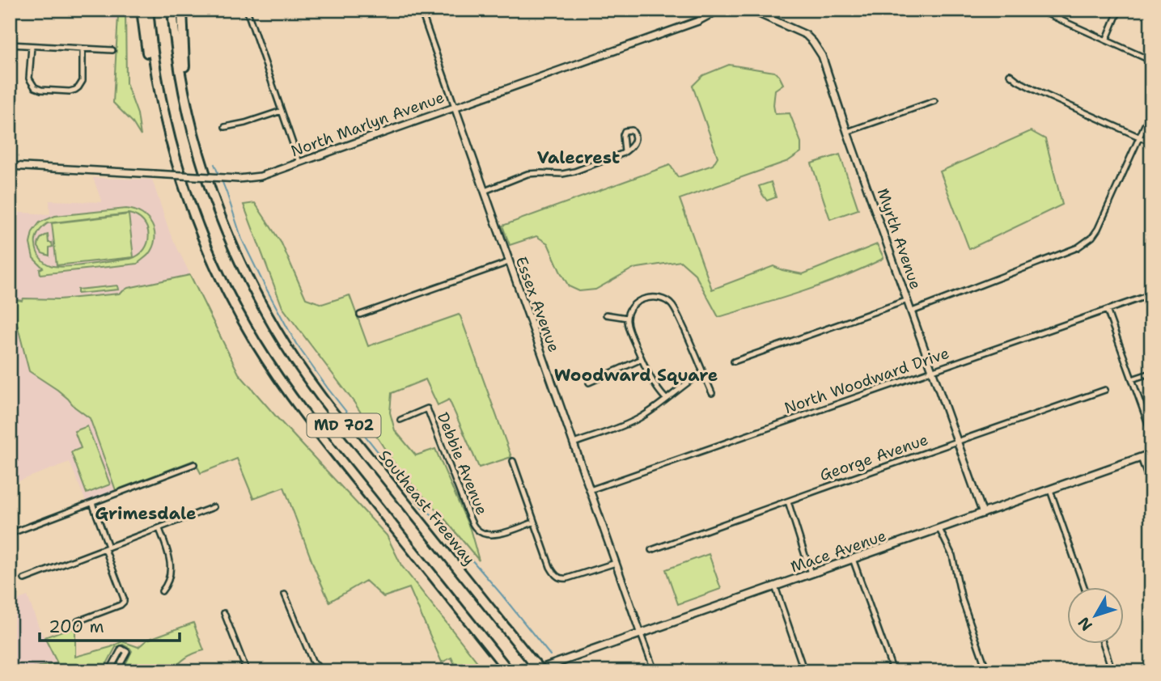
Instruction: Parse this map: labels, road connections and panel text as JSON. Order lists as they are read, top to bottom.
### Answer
{
  "streets": {
    "highway": ["MD 702", "Southeast Freeway"],
    "main road": ["Mace Avenue"],
    "street": [
      "North Marlyn Avenue",
      "Myrth Avenue",
      "Essex Avenue",
      "North Woodward Drive",
      "George Avenue",
      "Debbie Avenue"
    ]
  },
  "crossings": [
    ["North Marlyn Avenue", "Essex Avenue"],
    ["Myrth Avenue", "North Woodward Drive"],
    ["Myrth Avenue", "George Avenue"],
    ["Myrth Avenue", "Mace Avenue"],
    ["Essex Avenue", "North Woodward Drive"],
    ["Essex Avenue", "Mace Avenue"],
    ["Southeast Freeway", "Mace Avenue"]
  ],
  "districts": ["Valecrest", "Woodward Square", "Grimesdale"],
  "scale_bar": "200 m",
  "north": "bottom left"
}
